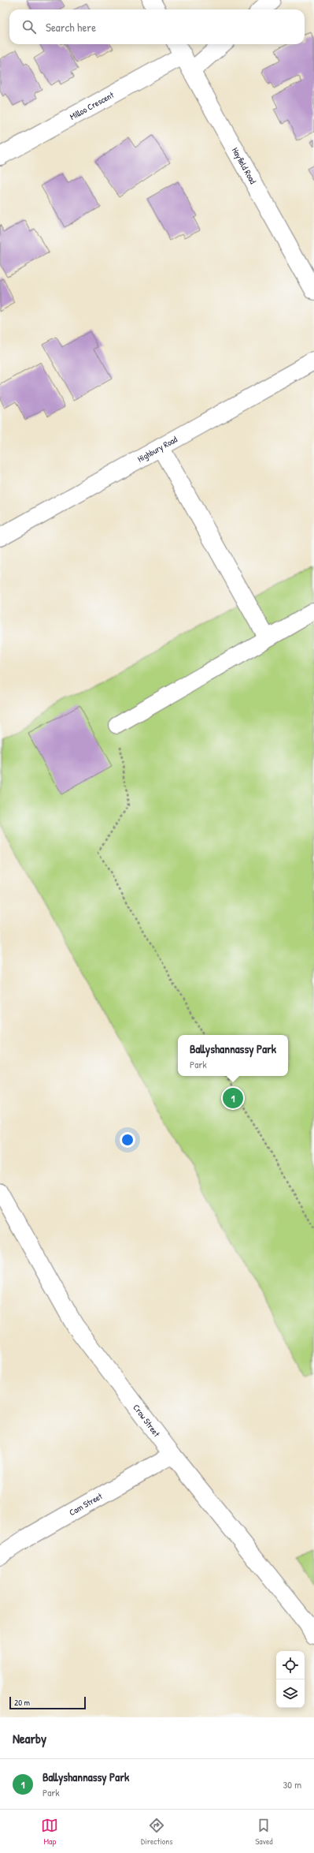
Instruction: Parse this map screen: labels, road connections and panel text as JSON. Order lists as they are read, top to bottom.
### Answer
{
  "streets": {
    "street": [
      "Milloo Crescent",
      "Hayfield Road",
      "Highbury Road",
      "Crow Street",
      "Cam Street"
    ]
  },
  "crossings": [
    ["Milloo Crescent", "Hayfield Road"],
    ["Crow Street", "Cam Street"]
  ],
  "scale_bar": "20 m",
  "page": {
    "search": "Search here",
    "popup": ["Ballyshannassy Park", "Park"],
    "pins": "1",
    "scale": "20 m",
    "heading": "Nearby",
    "list": [
      {
        "mark": "1",
        "name": "Ballyshannassy Park",
        "note": "Park",
        "value": "30 m"
      }
    ],
    "nav": ["Map", "Directions", "Saved"]
  }
}
